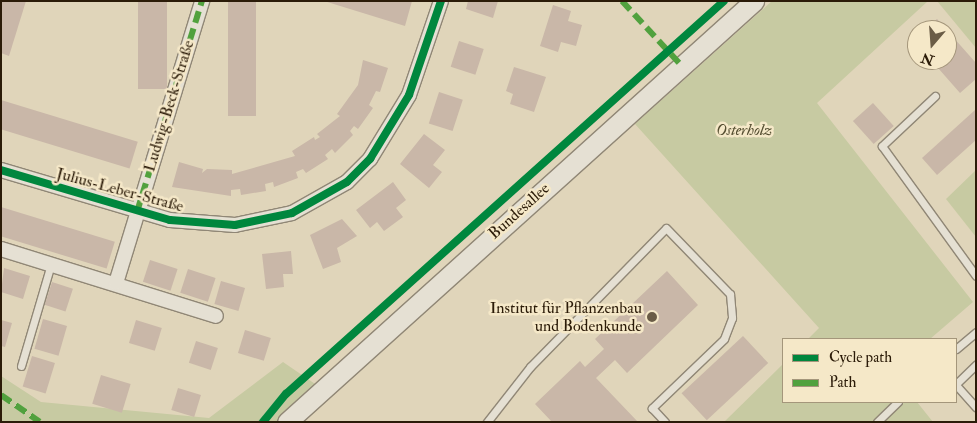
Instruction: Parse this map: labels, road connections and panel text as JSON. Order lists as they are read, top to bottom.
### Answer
{
  "streets": {
    "main road": ["Bundesallee"],
    "street": ["Ludwig-Beck-Straße", "Julius-Leber-Straße"]
  },
  "crossings": [
    ["Ludwig-Beck-Straße", "Julius-Leber-Straße"]
  ],
  "parks": ["Osterholz"],
  "places": ["Institut für Pflanzenbau und Bodenkunde"],
  "legend": ["Cycle path", "Path"],
  "north": "bottom"
}
